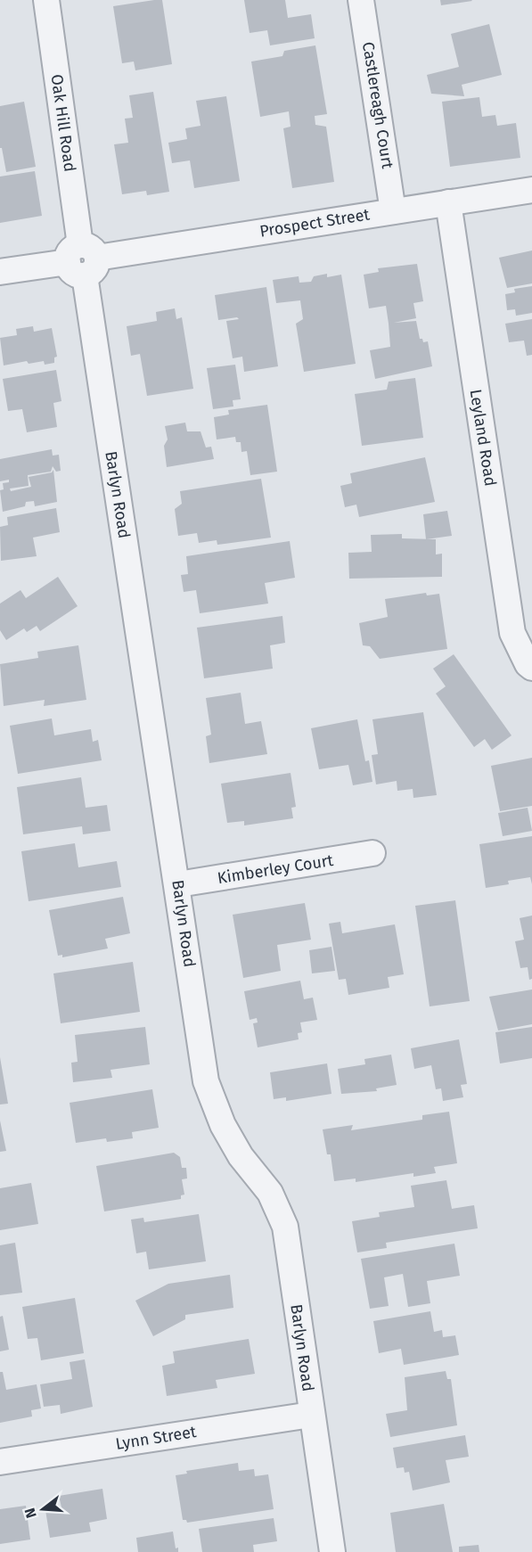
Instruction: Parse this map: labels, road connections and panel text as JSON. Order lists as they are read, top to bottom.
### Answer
{
  "streets": {
    "street": [
      "Castlereagh Court",
      "Oak Hill Road",
      "Prospect Street",
      "Leyland Road",
      "Barlyn Road",
      "Kimberley Court",
      "Lynn Street"
    ]
  },
  "crossings": [
    ["Castlereagh Court", "Prospect Street"],
    ["Oak Hill Road", "Prospect Street"],
    ["Oak Hill Road", "Barlyn Road"],
    ["Prospect Street", "Leyland Road"],
    ["Prospect Street", "Barlyn Road"],
    ["Barlyn Road", "Kimberley Court"],
    ["Barlyn Road", "Lynn Street"]
  ],
  "north": "left"
}
